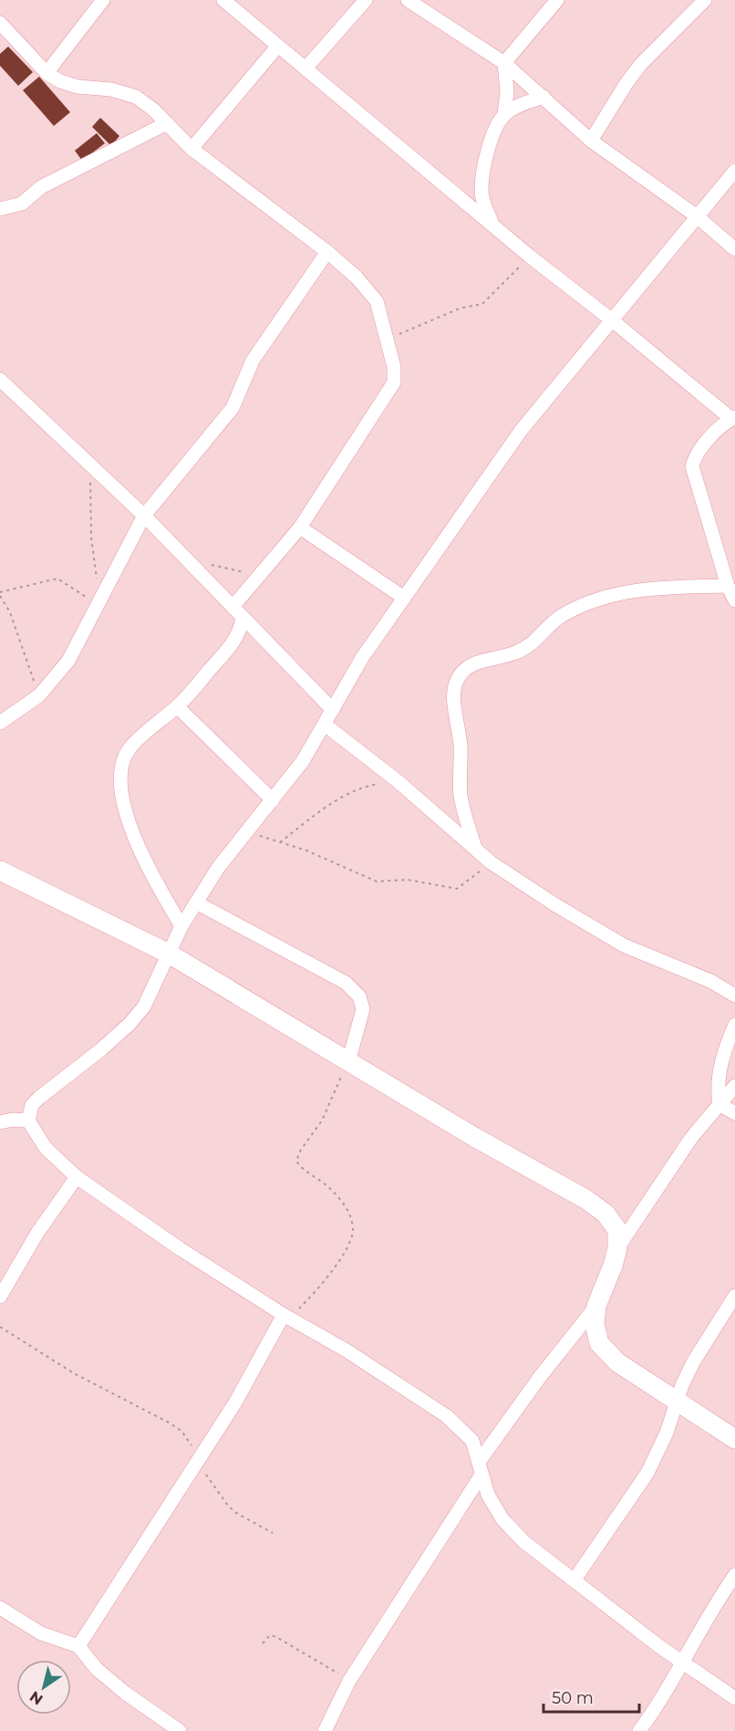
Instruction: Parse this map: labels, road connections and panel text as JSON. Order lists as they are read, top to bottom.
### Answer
{
  "scale_bar": "50 m",
  "north": "bottom left"
}
